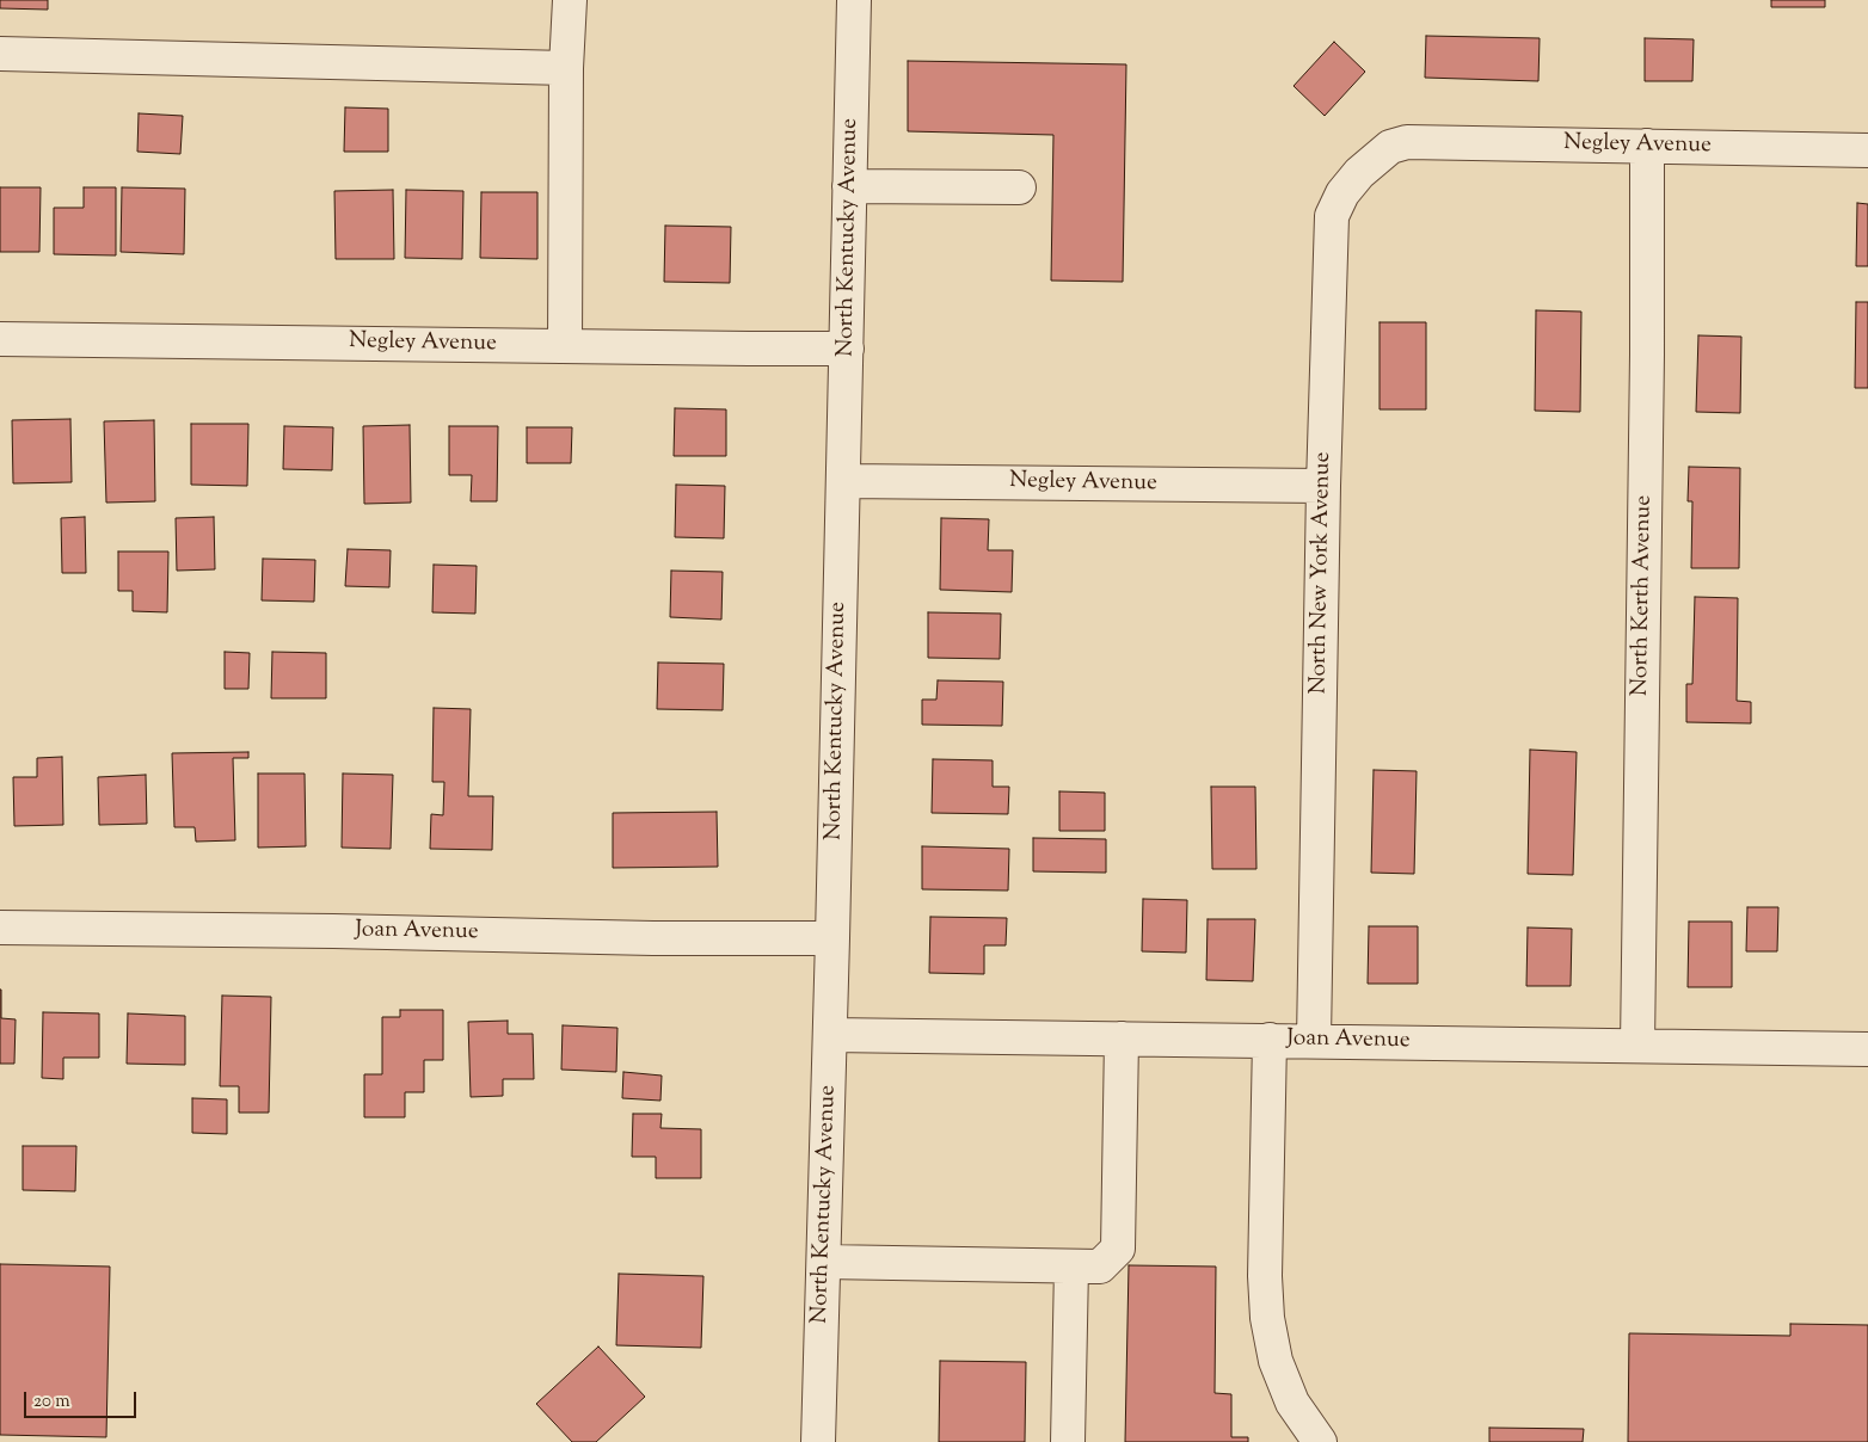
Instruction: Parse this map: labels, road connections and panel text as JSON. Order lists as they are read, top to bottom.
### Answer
{
  "streets": {
    "street": [
      "Negley Avenue",
      "North Kentucky Avenue",
      "North New York Avenue",
      "North Kerth Avenue",
      "Joan Avenue"
    ]
  },
  "crossings": [
    ["Negley Avenue", "North Kentucky Avenue"],
    ["Negley Avenue", "North New York Avenue"],
    ["Negley Avenue", "North Kerth Avenue"],
    ["North Kentucky Avenue", "Joan Avenue"],
    ["North New York Avenue", "Joan Avenue"],
    ["North Kerth Avenue", "Joan Avenue"]
  ],
  "scale_bar": "20 m"
}
